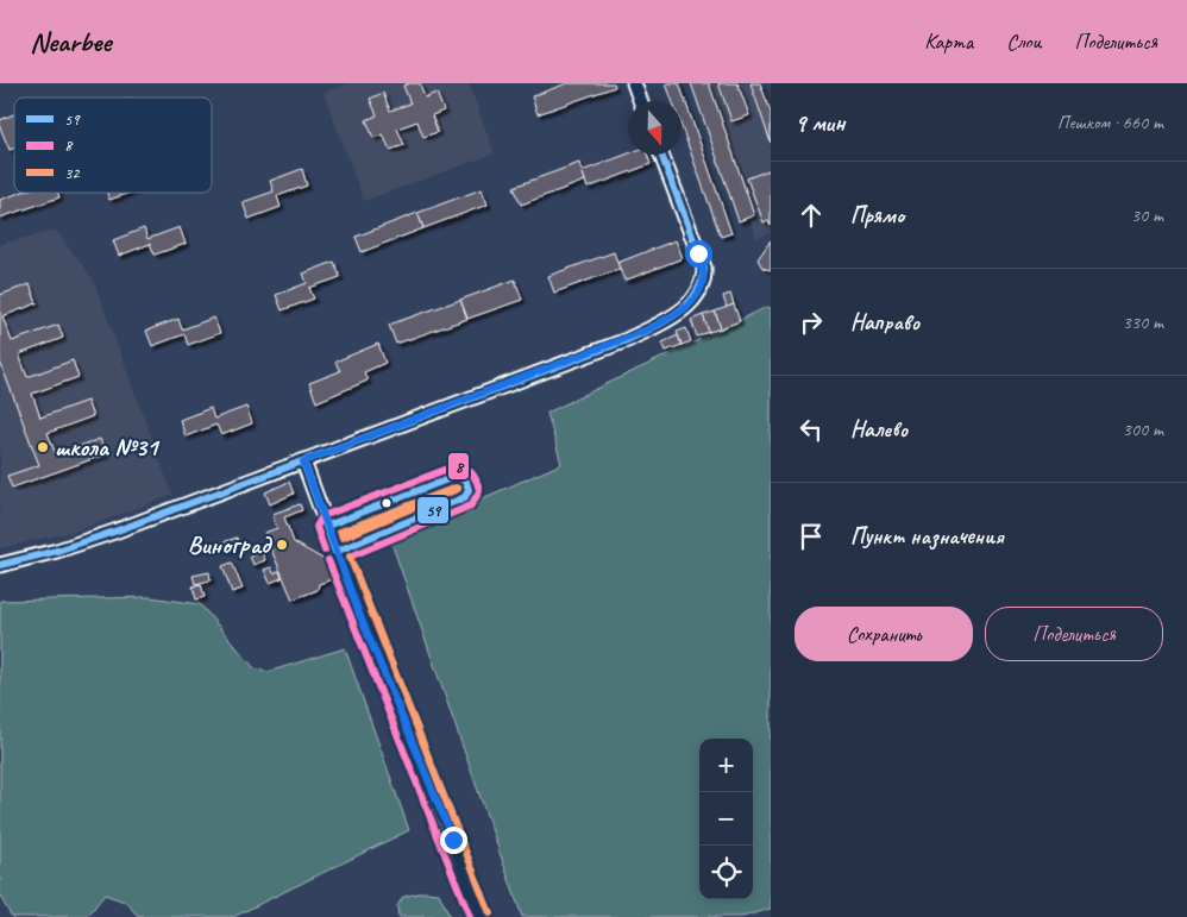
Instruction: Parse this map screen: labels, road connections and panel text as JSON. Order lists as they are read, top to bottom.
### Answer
{
  "places": ["школа №31", "Виноград"],
  "lines": ["transit line 59", "transit line 8", "transit line 32"],
  "legend": ["59", "8", "32"],
  "north": "bottom",
  "page": {
    "header": "Nearbee",
    "nav": ["Карта", "Слои", "Поделиться"],
    "heading": ["9 мин", "Пешком · 660 m"],
    "list": [
      ["Прямо", "30 m"],
      ["Направо", "330 m"],
      ["Налево", "300 m"],
      "Пункт назначения"
    ],
    "buttons": ["Сохранить", "Поделиться"],
    "map_buttons": ["+", "−"]
  }
}
